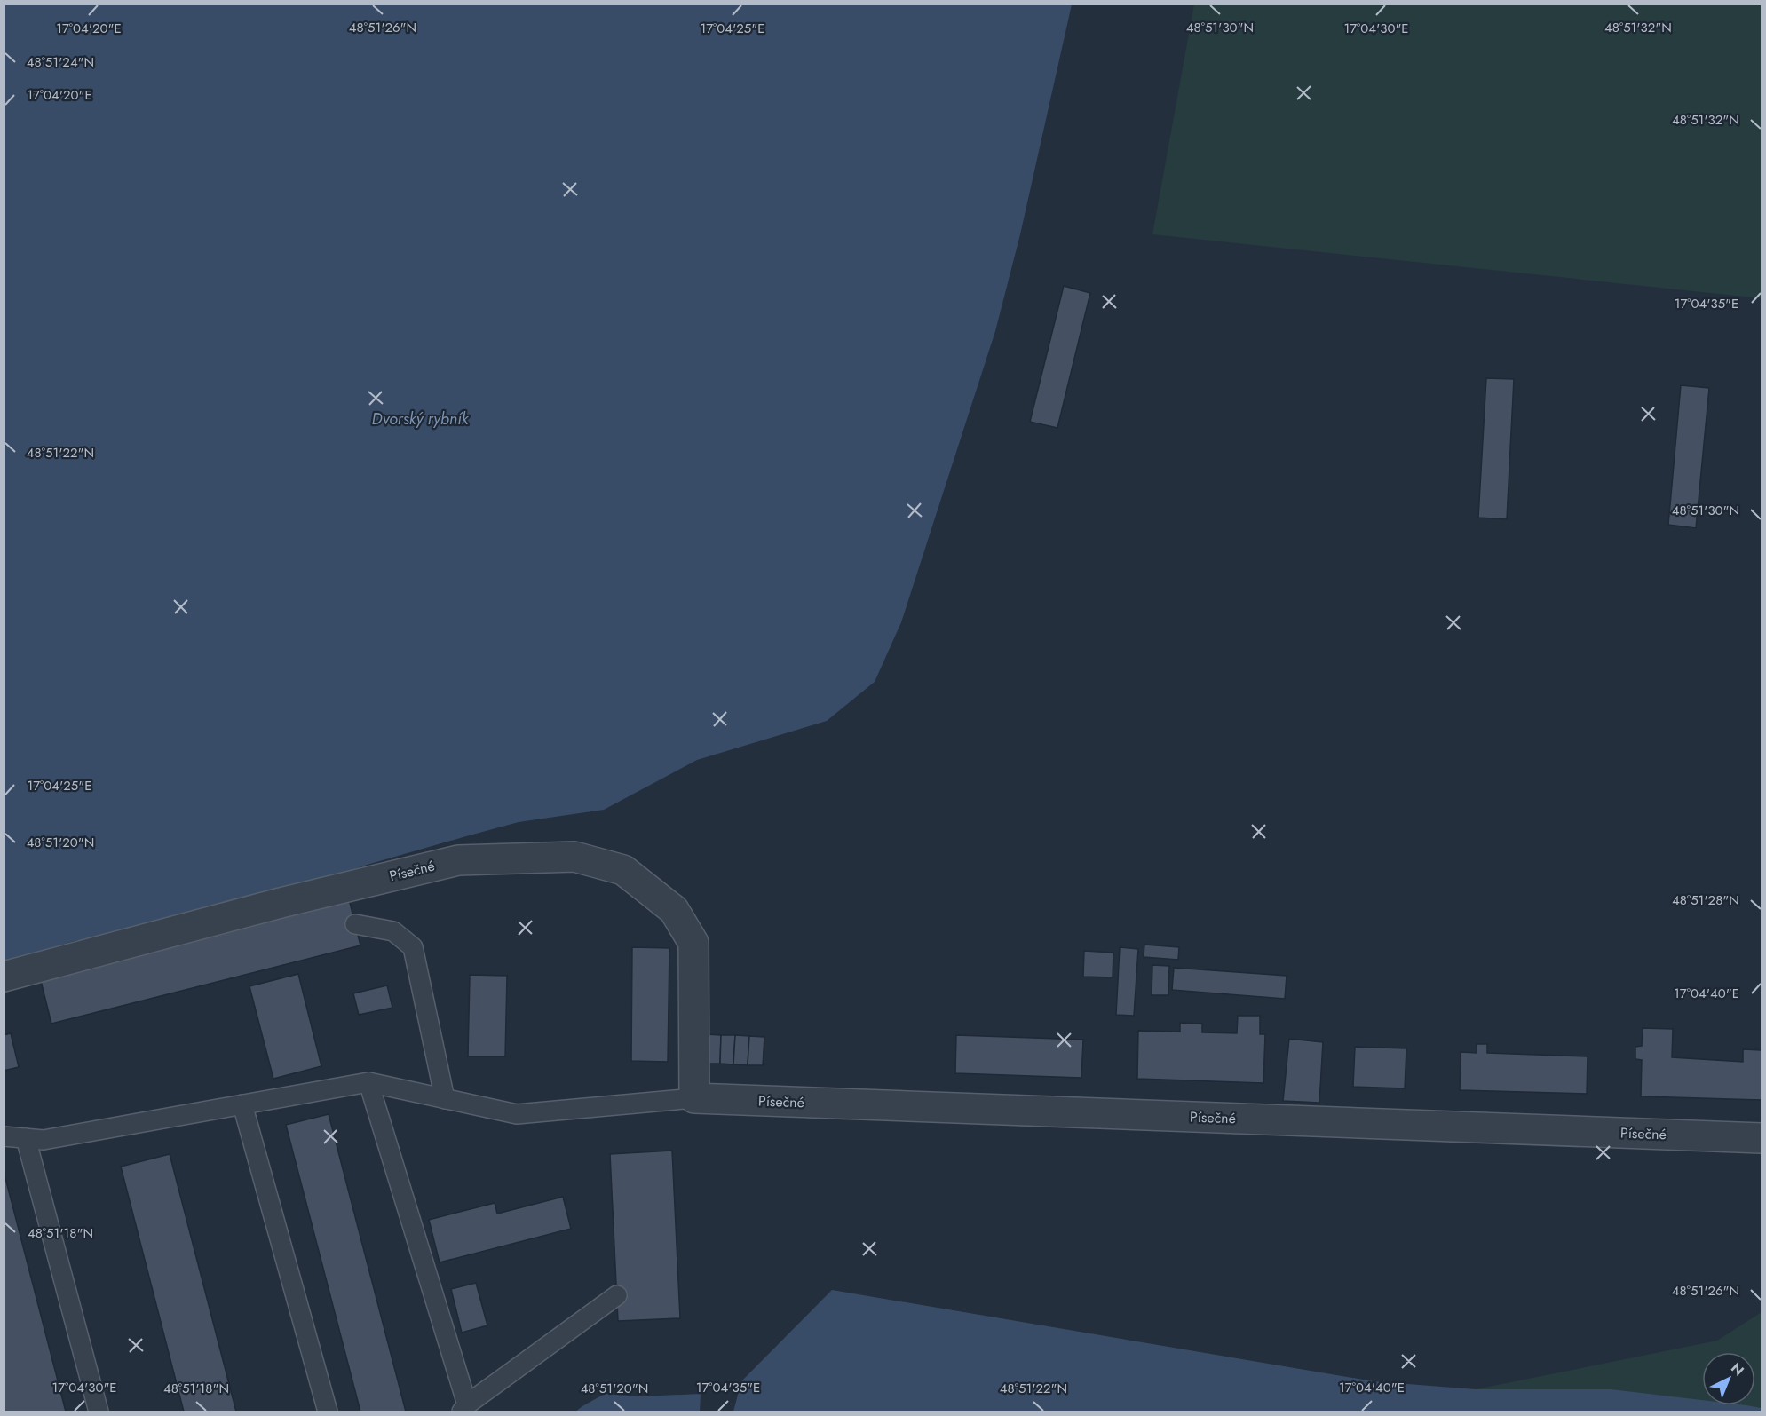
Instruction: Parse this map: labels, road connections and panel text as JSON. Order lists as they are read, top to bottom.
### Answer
{
  "streets": {
    "street": ["Písečné"]
  },
  "water": ["Dvorský rybník"],
  "north": "top right",
  "coordinates": [
    "48°51'26\"N",
    "48°51'30\"N",
    "48°51'32\"N",
    "17°04'20\"E",
    "17°04'30\"E",
    "17°04'25\"E",
    "48°51'24\"N",
    "17°04'35\"E",
    "48°51'22\"N",
    "48°51'20\"N",
    "48°51'28\"N",
    "17°04'40\"E",
    "48°51'18\"N"
  ]
}
